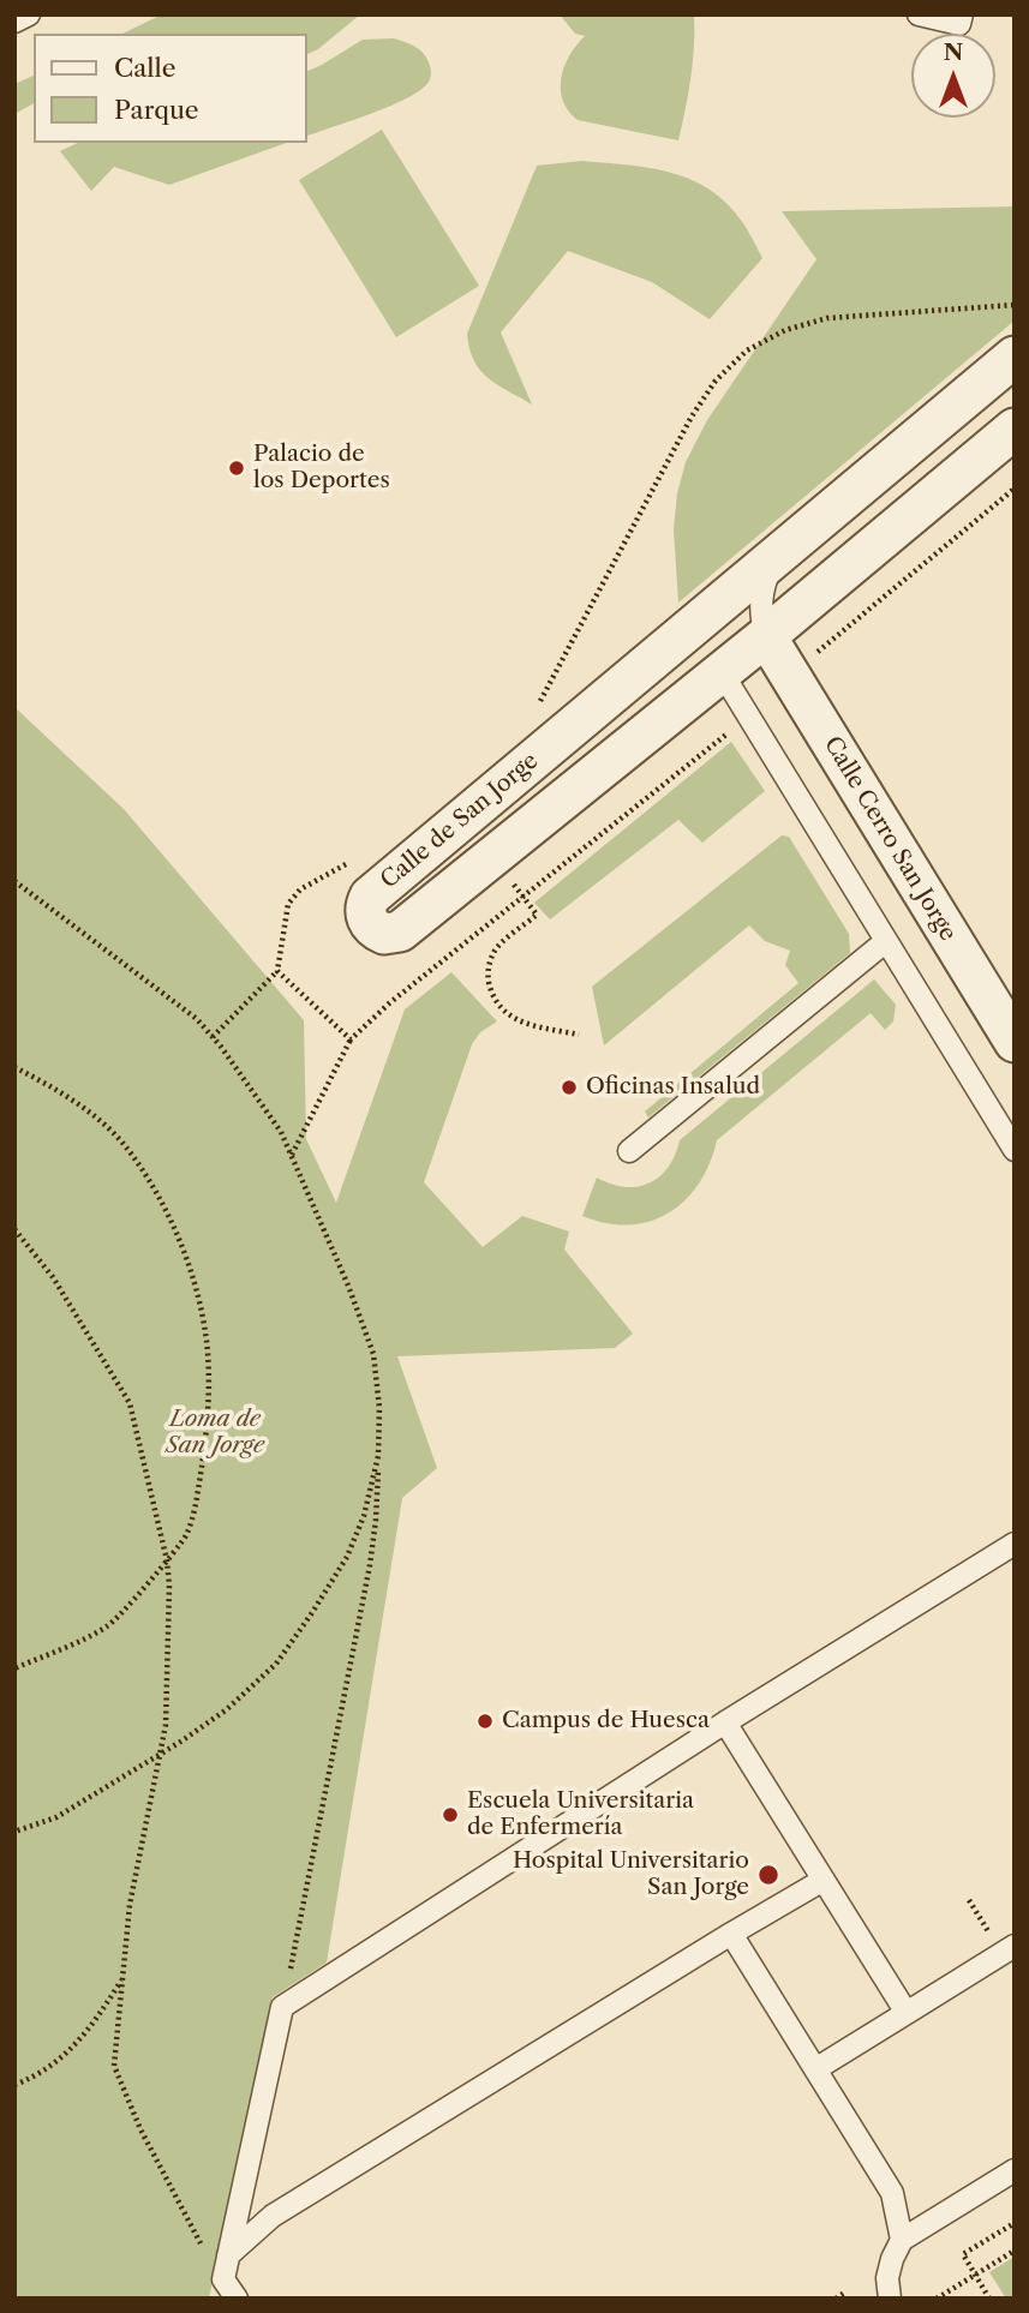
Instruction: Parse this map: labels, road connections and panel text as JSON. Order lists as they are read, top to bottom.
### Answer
{
  "streets": {
    "street": ["Calle de San Jorge", "Calle Cerro San Jorge"]
  },
  "crossings": [
    ["Calle de San Jorge", "Calle Cerro San Jorge"]
  ],
  "parks": ["Loma de San Jorge"],
  "places": [
    "Palacio de los Deportes",
    "Oficinas Insalud",
    "Campus de Huesca",
    "Escuela Universitaria de Enfermería",
    "Hospital Universitario San Jorge"
  ],
  "legend": ["Calle", "Parque"],
  "north": "top"
}
